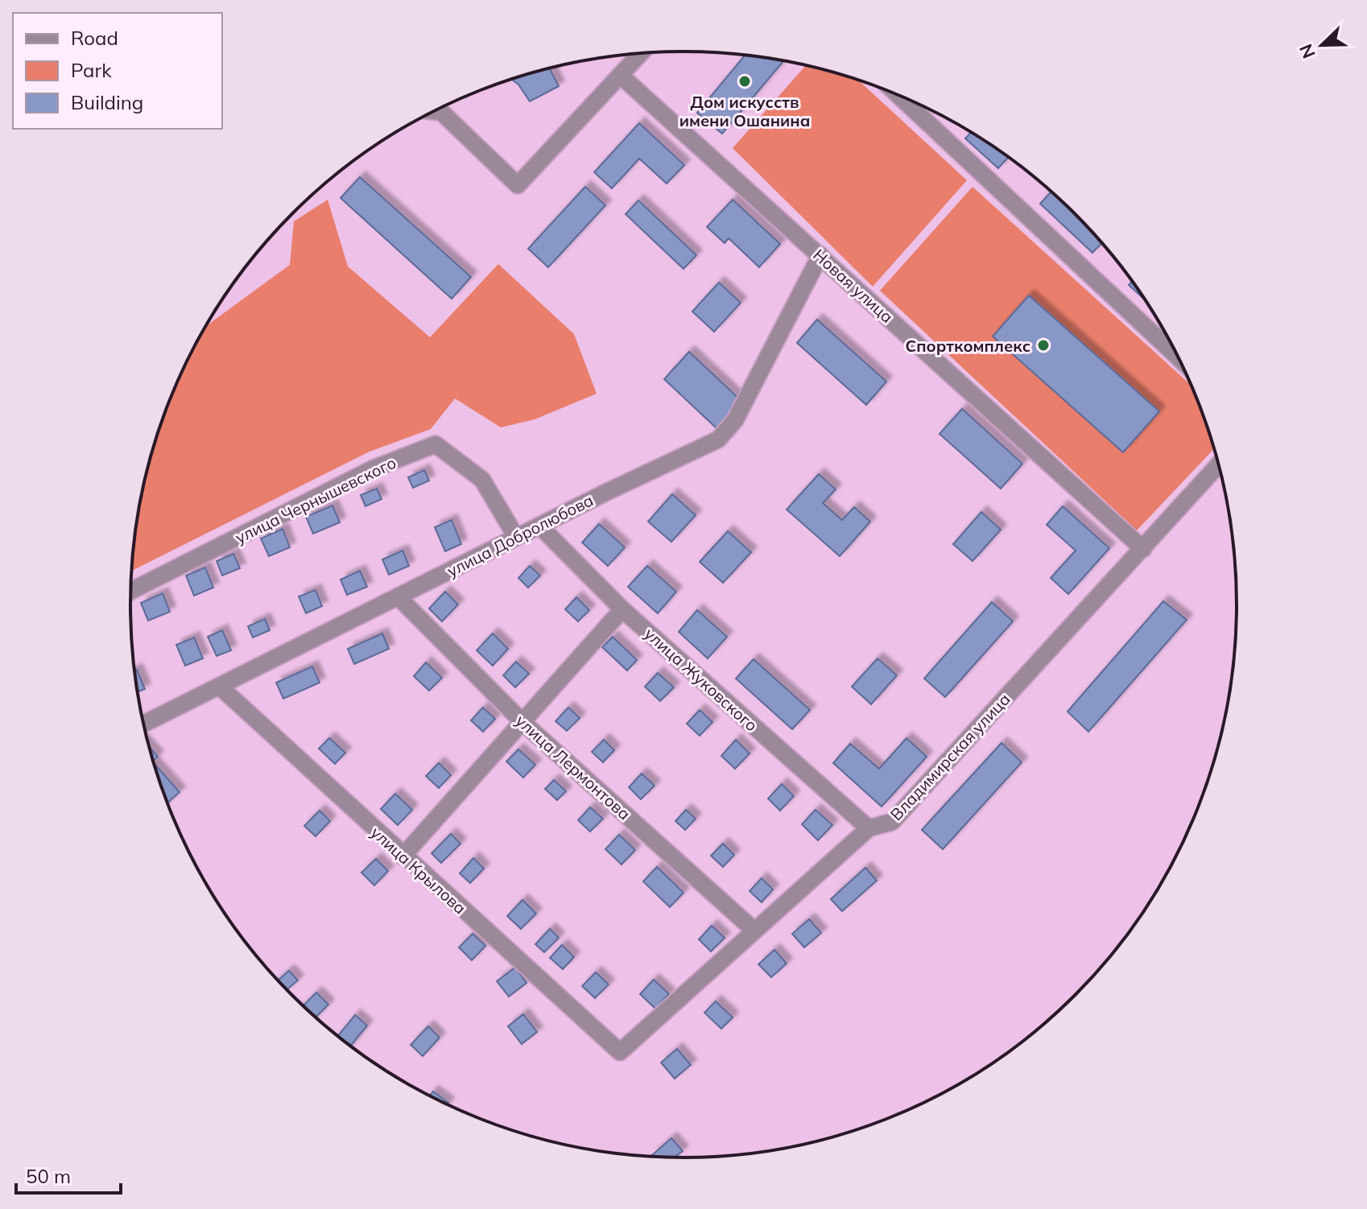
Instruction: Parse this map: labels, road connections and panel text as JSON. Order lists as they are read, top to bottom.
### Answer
{
  "streets": {
    "street": [
      "Новая улица",
      "улица Чернышевского",
      "улица Добролюбова",
      "улица Жуковского",
      "Владимирская улица",
      "улица Лермонтова",
      "улица Крылова"
    ]
  },
  "crossings": [
    ["Новая улица", "улица Добролюбова"],
    ["Новая улица", "Владимирская улица"],
    ["улица Чернышевского", "улица Добролюбова"],
    ["улица Добролюбова", "улица Жуковского"],
    ["улица Добролюбова", "улица Лермонтова"],
    ["улица Добролюбова", "улица Крылова"],
    ["улица Жуковского", "Владимирская улица"],
    ["Владимирская улица", "улица Лермонтова"],
    ["Владимирская улица", "улица Крылова"]
  ],
  "places": ["Дом искусств имени Ошанина", "Спорткомплекс"],
  "legend": ["Road", "Park", "Building"],
  "scale_bar": "50 m",
  "north": "bottom left"
}
